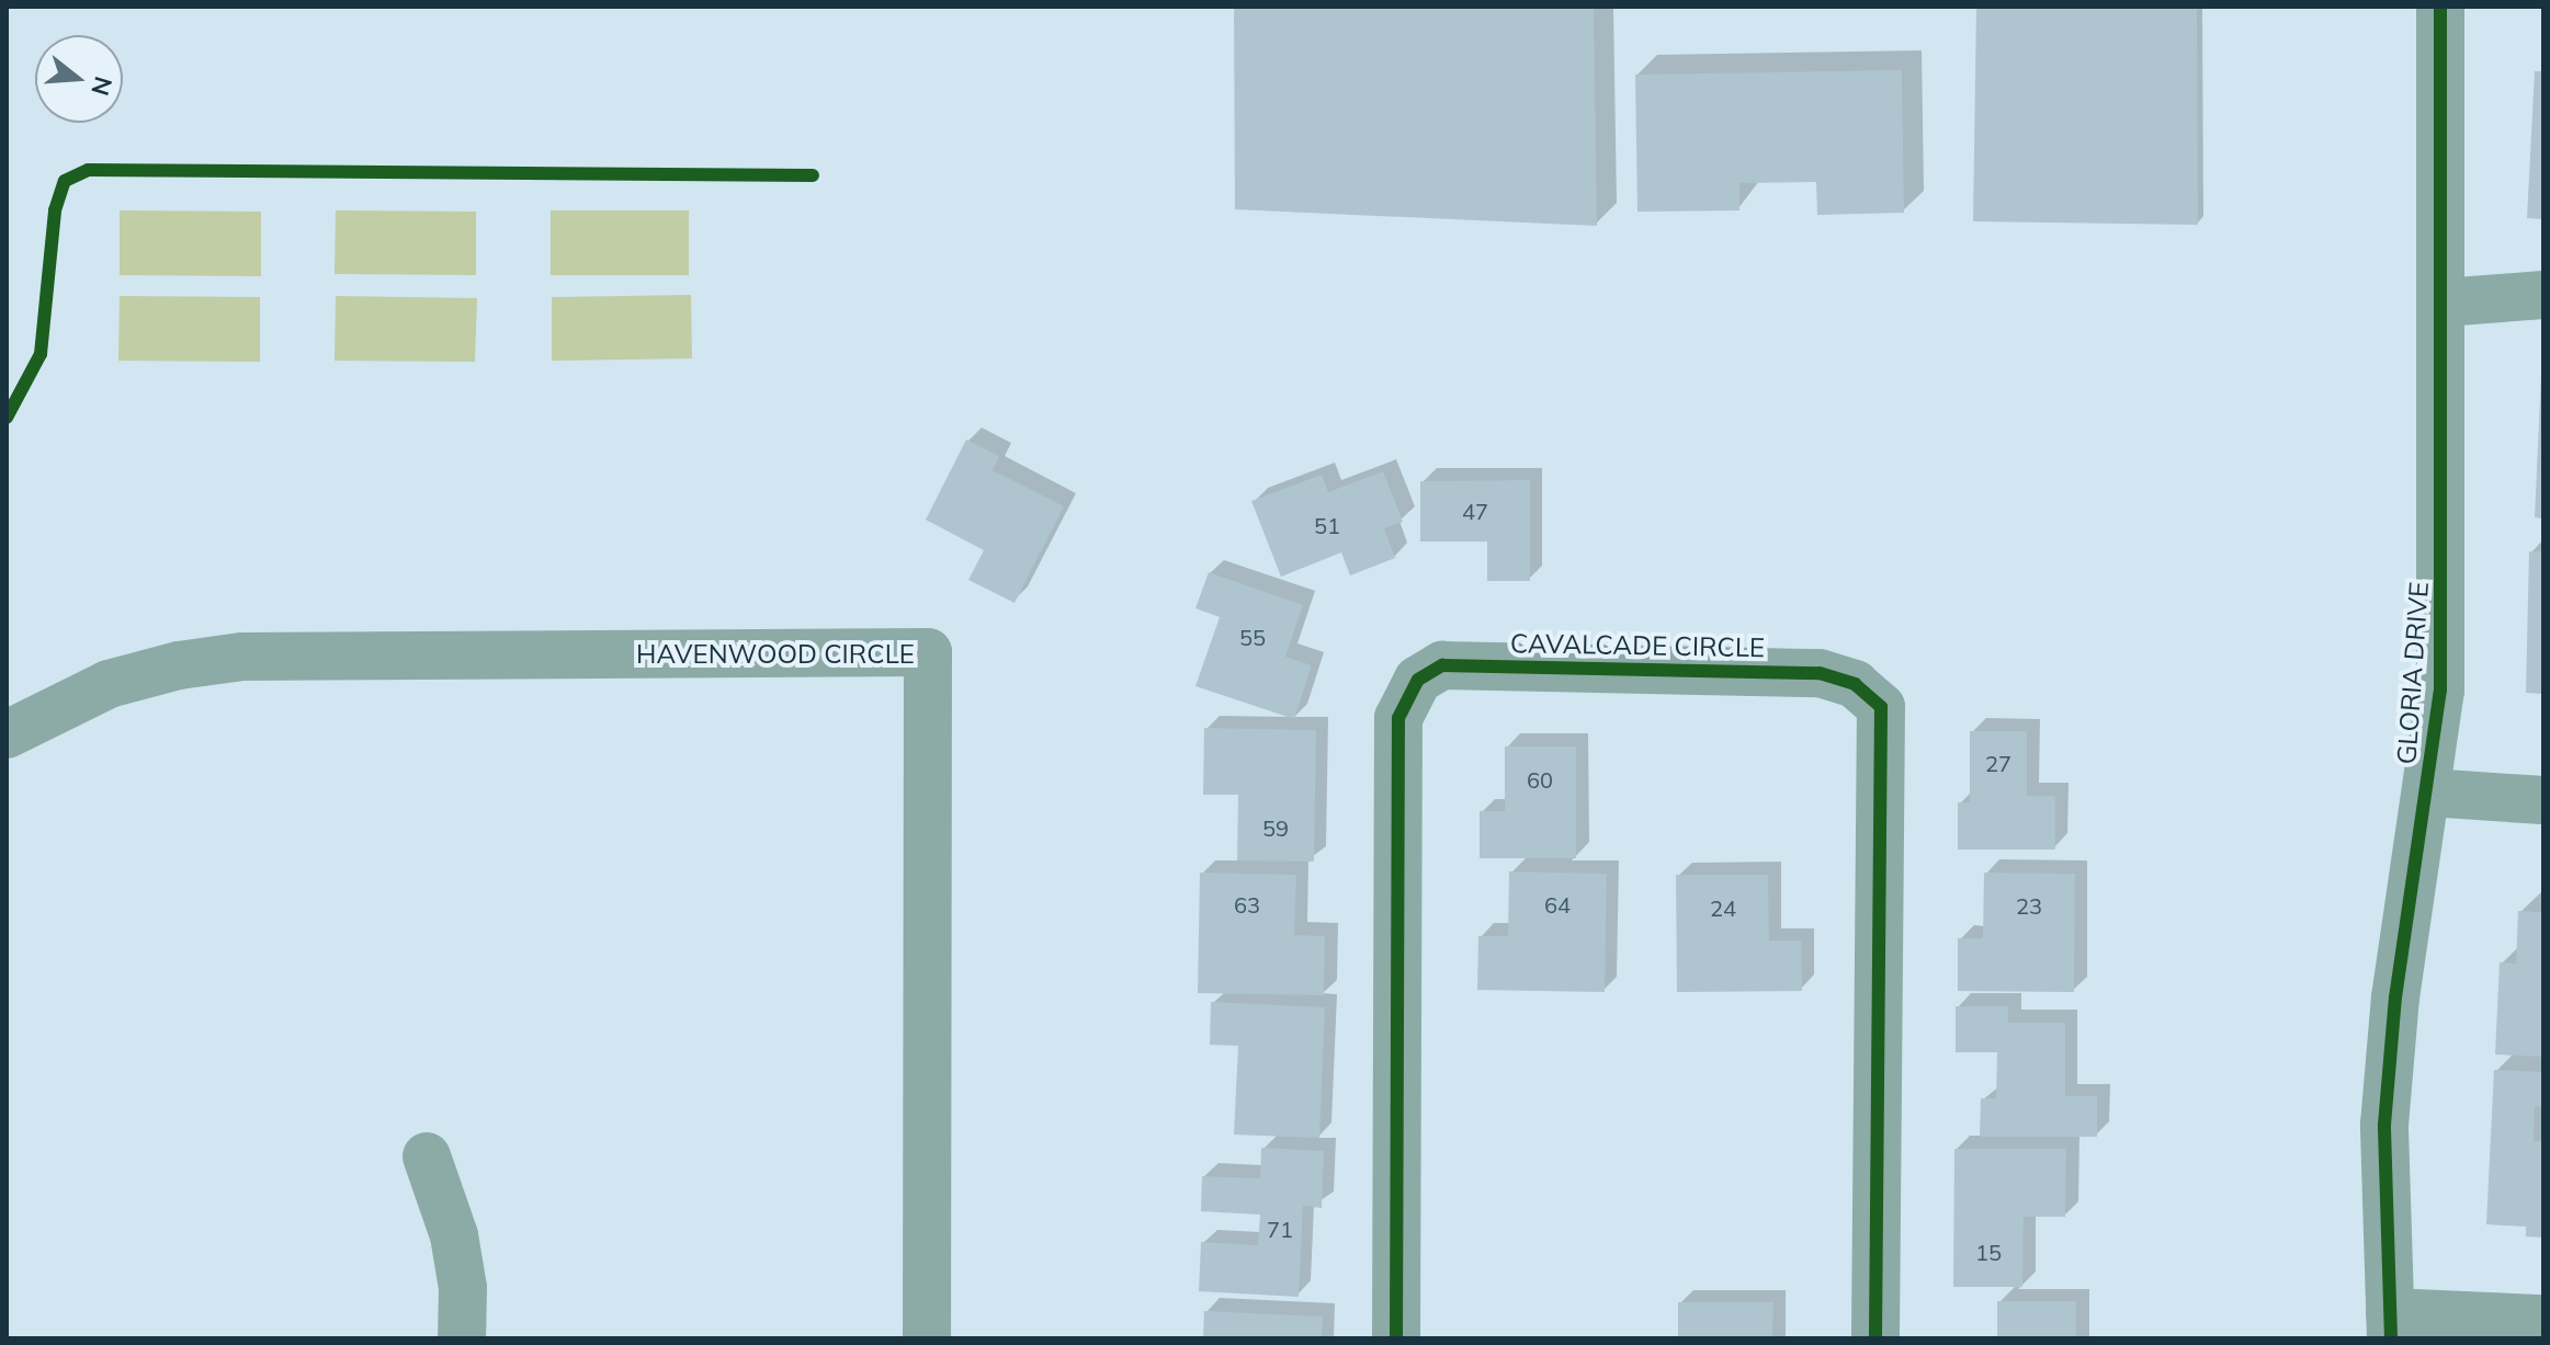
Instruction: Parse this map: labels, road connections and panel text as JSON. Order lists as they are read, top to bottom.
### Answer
{
  "streets": {
    "street": ["CAVALCADE CIRCLE", "HAVENWOOD CIRCLE", "GLORIA DRIVE"]
  },
  "house_numbers": [
    "47",
    "51",
    "55",
    "27",
    "60",
    "59",
    "63",
    "64",
    "23",
    "24",
    "71",
    "15"
  ],
  "north": "right"
}
